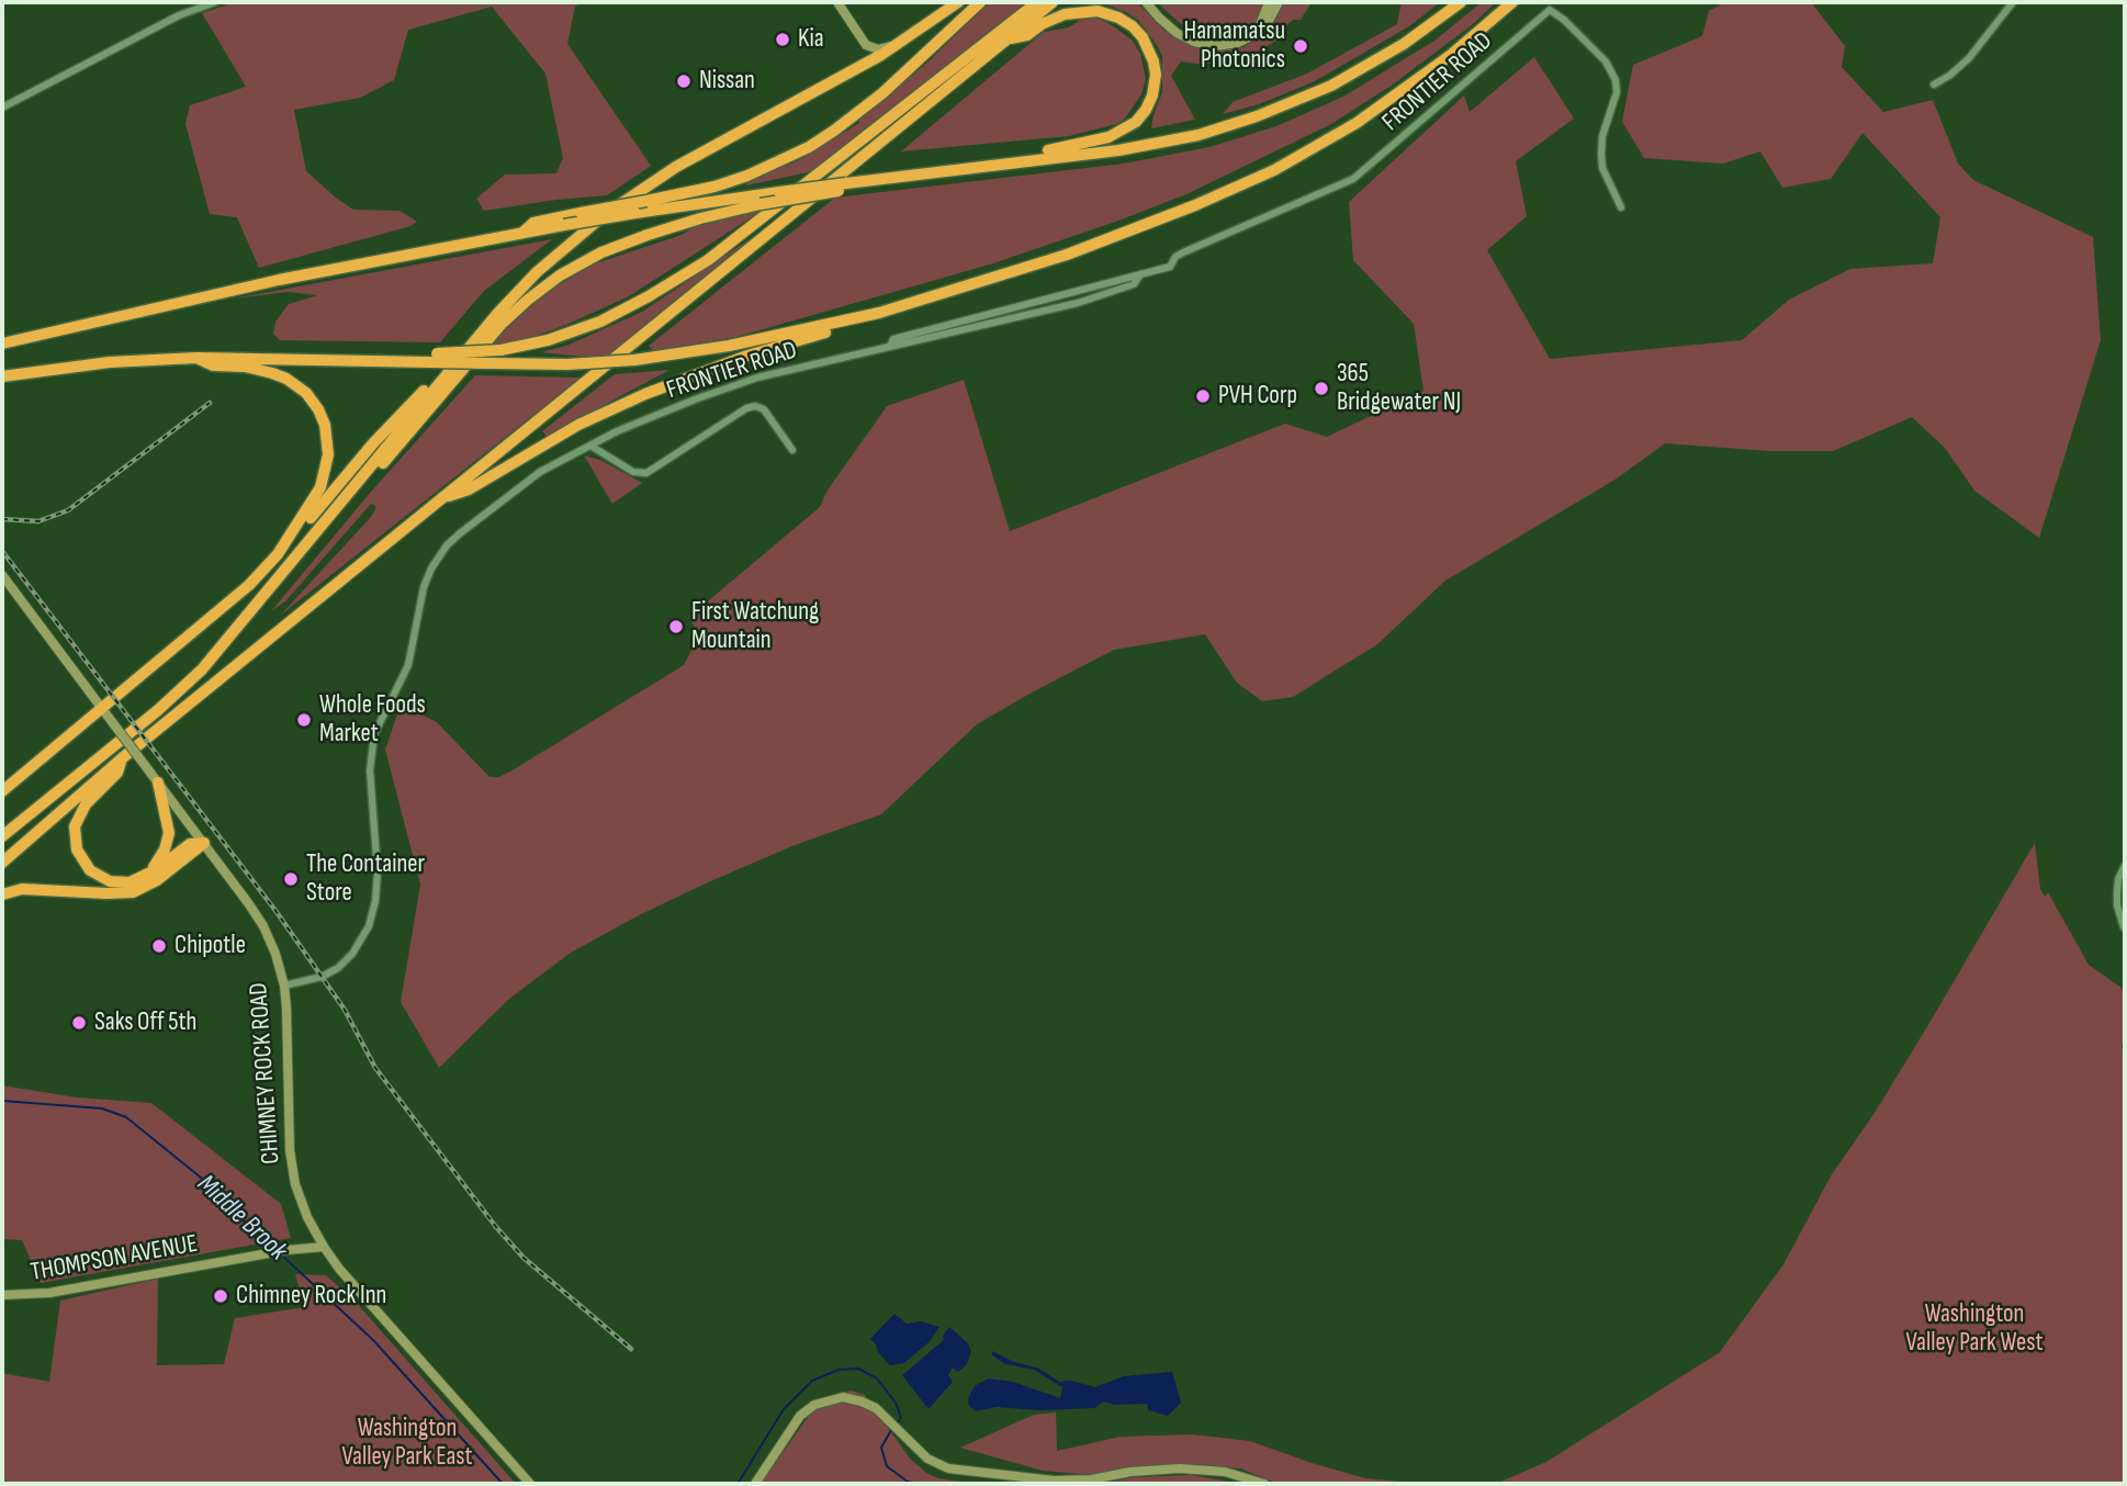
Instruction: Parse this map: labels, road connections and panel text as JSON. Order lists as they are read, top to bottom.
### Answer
{
  "streets": {
    "street": ["FRONTIER ROAD", "CHIMNEY ROCK ROAD", "THOMPSON AVENUE"]
  },
  "crossings": [
    ["FRONTIER ROAD", "CHIMNEY ROCK ROAD"],
    ["CHIMNEY ROCK ROAD", "THOMPSON AVENUE"]
  ],
  "water": ["Middle Brook"],
  "parks": ["Washington Valley Park West", "Washington Valley Park East"],
  "places": [
    "Kia",
    "Hamamatsu Photonics",
    "Nissan",
    "365 Bridgewater NJ",
    "PVH Corp",
    "First Watchung Mountain",
    "Whole Foods Market",
    "The Container Store",
    "Chipotle",
    "Saks Off 5th",
    "Chimney Rock Inn"
  ]
}
